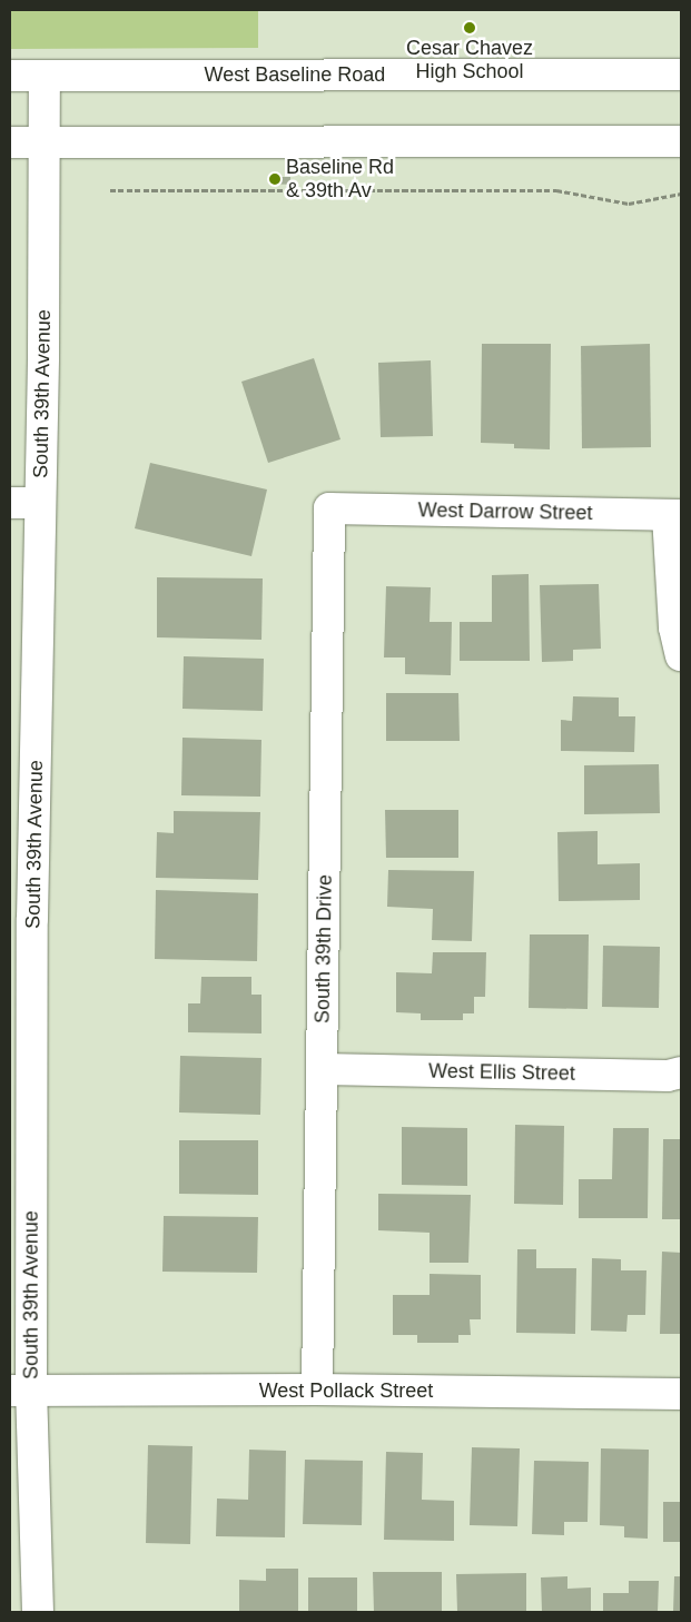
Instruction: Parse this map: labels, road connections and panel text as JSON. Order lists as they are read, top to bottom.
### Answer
{
  "streets": {
    "street": [
      "West Baseline Road",
      "South 39th Avenue",
      "West Darrow Street",
      "South 39th Drive",
      "West Ellis Street",
      "West Pollack Street"
    ]
  },
  "crossings": [
    ["West Baseline Road", "South 39th Avenue"],
    ["South 39th Avenue", "West Pollack Street"],
    ["West Darrow Street", "South 39th Drive"],
    ["South 39th Drive", "West Ellis Street"],
    ["South 39th Drive", "West Pollack Street"]
  ],
  "places": ["Cesar Chavez High School", "Baseline Rd & 39th Av"]
}
